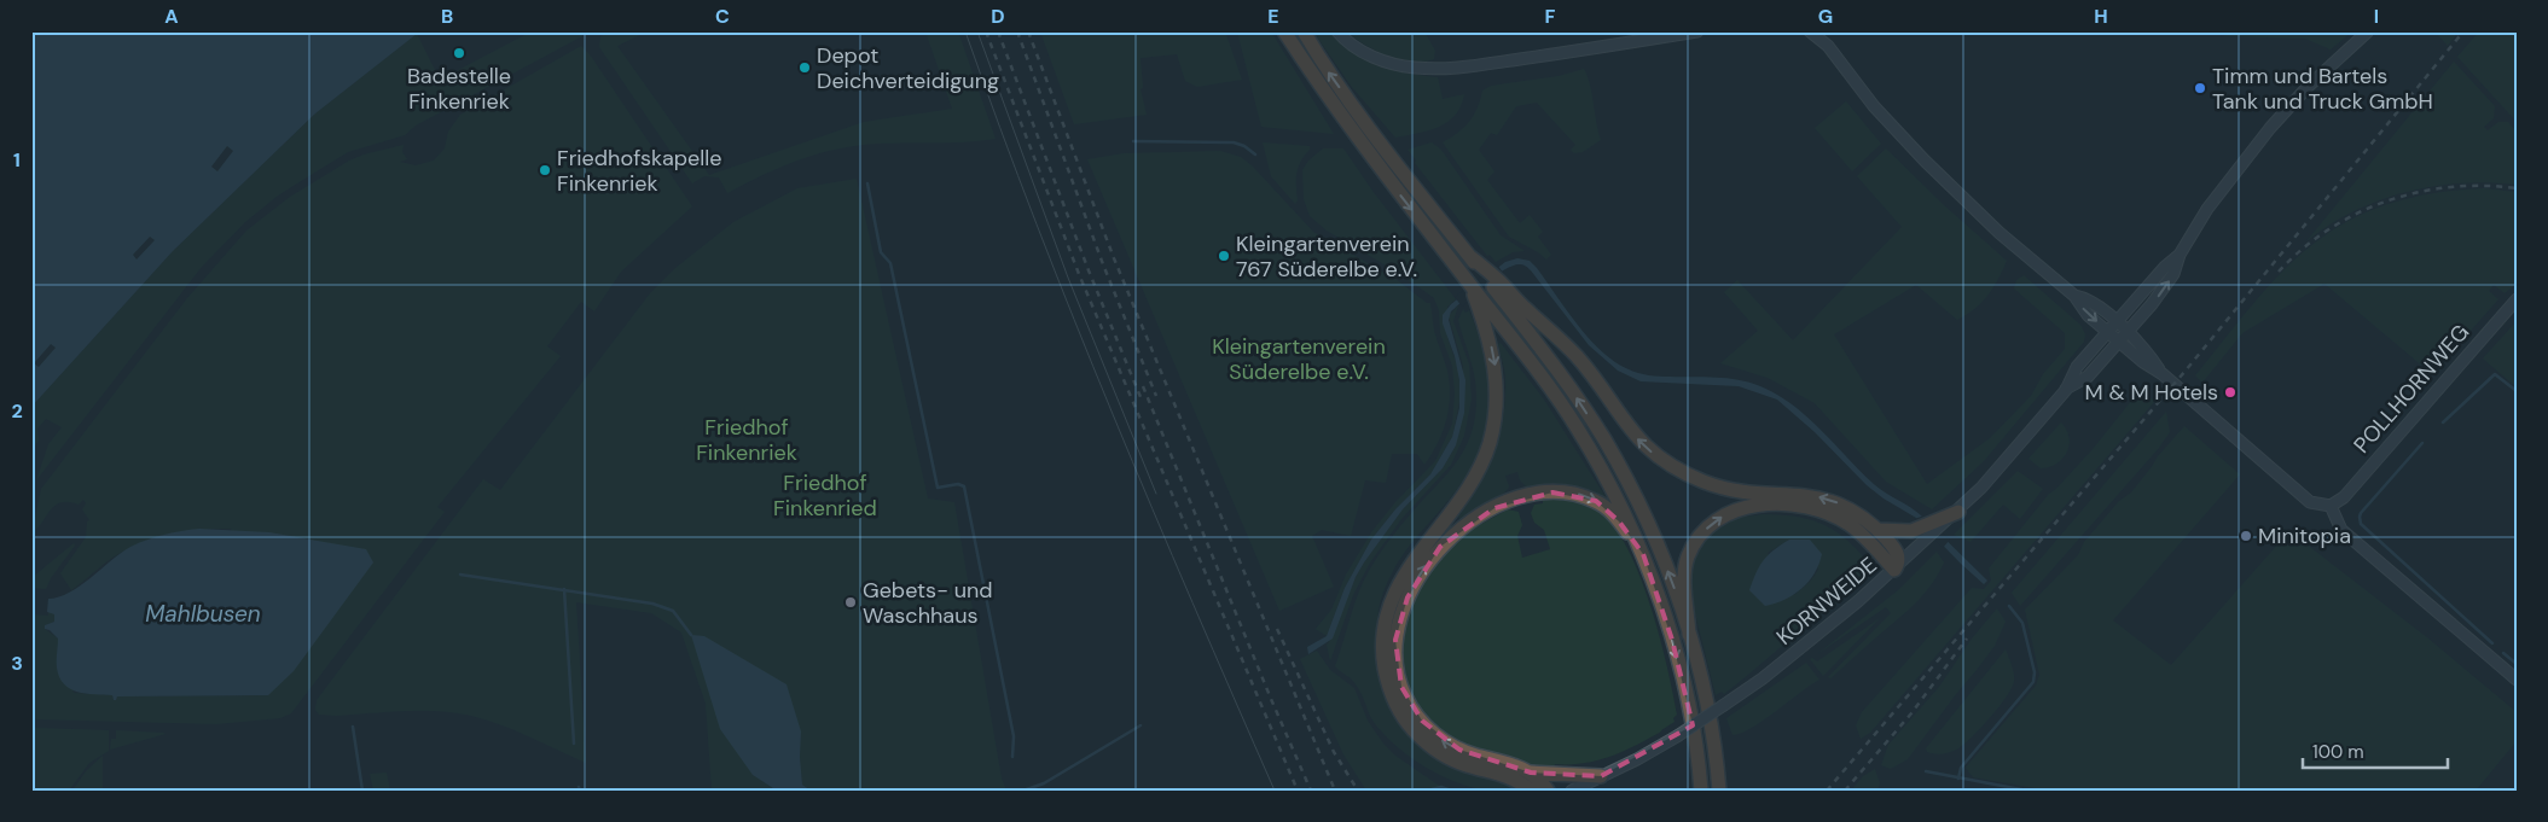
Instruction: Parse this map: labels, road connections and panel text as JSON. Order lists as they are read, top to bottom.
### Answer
{
  "streets": {
    "main road": ["POLLHORNWEG", "KORNWEIDE"]
  },
  "water": ["Mahlbusen"],
  "parks": ["Kleingartenverein Süderelbe e.V.", "Friedhof Finkenriek", "Friedhof Finkenried"],
  "places": [
    "Badestelle Finkenriek",
    "Depot Deichverteidigung",
    "Timm und Bartels Tank und Truck GmbH",
    "Friedhofskapelle Finkenriek",
    "Kleingartenverein 767 Süderelbe e.V.",
    "M & M Hotels",
    "Minitopia",
    "Gebets- und Waschhaus"
  ],
  "scale_bar": "100 m",
  "grid": {
    "columns": [
      "A",
      "B",
      "C",
      "D",
      "E",
      "F",
      "G",
      "H",
      "I"
    ],
    "rows": ["1", "2", "3"]
  }
}
